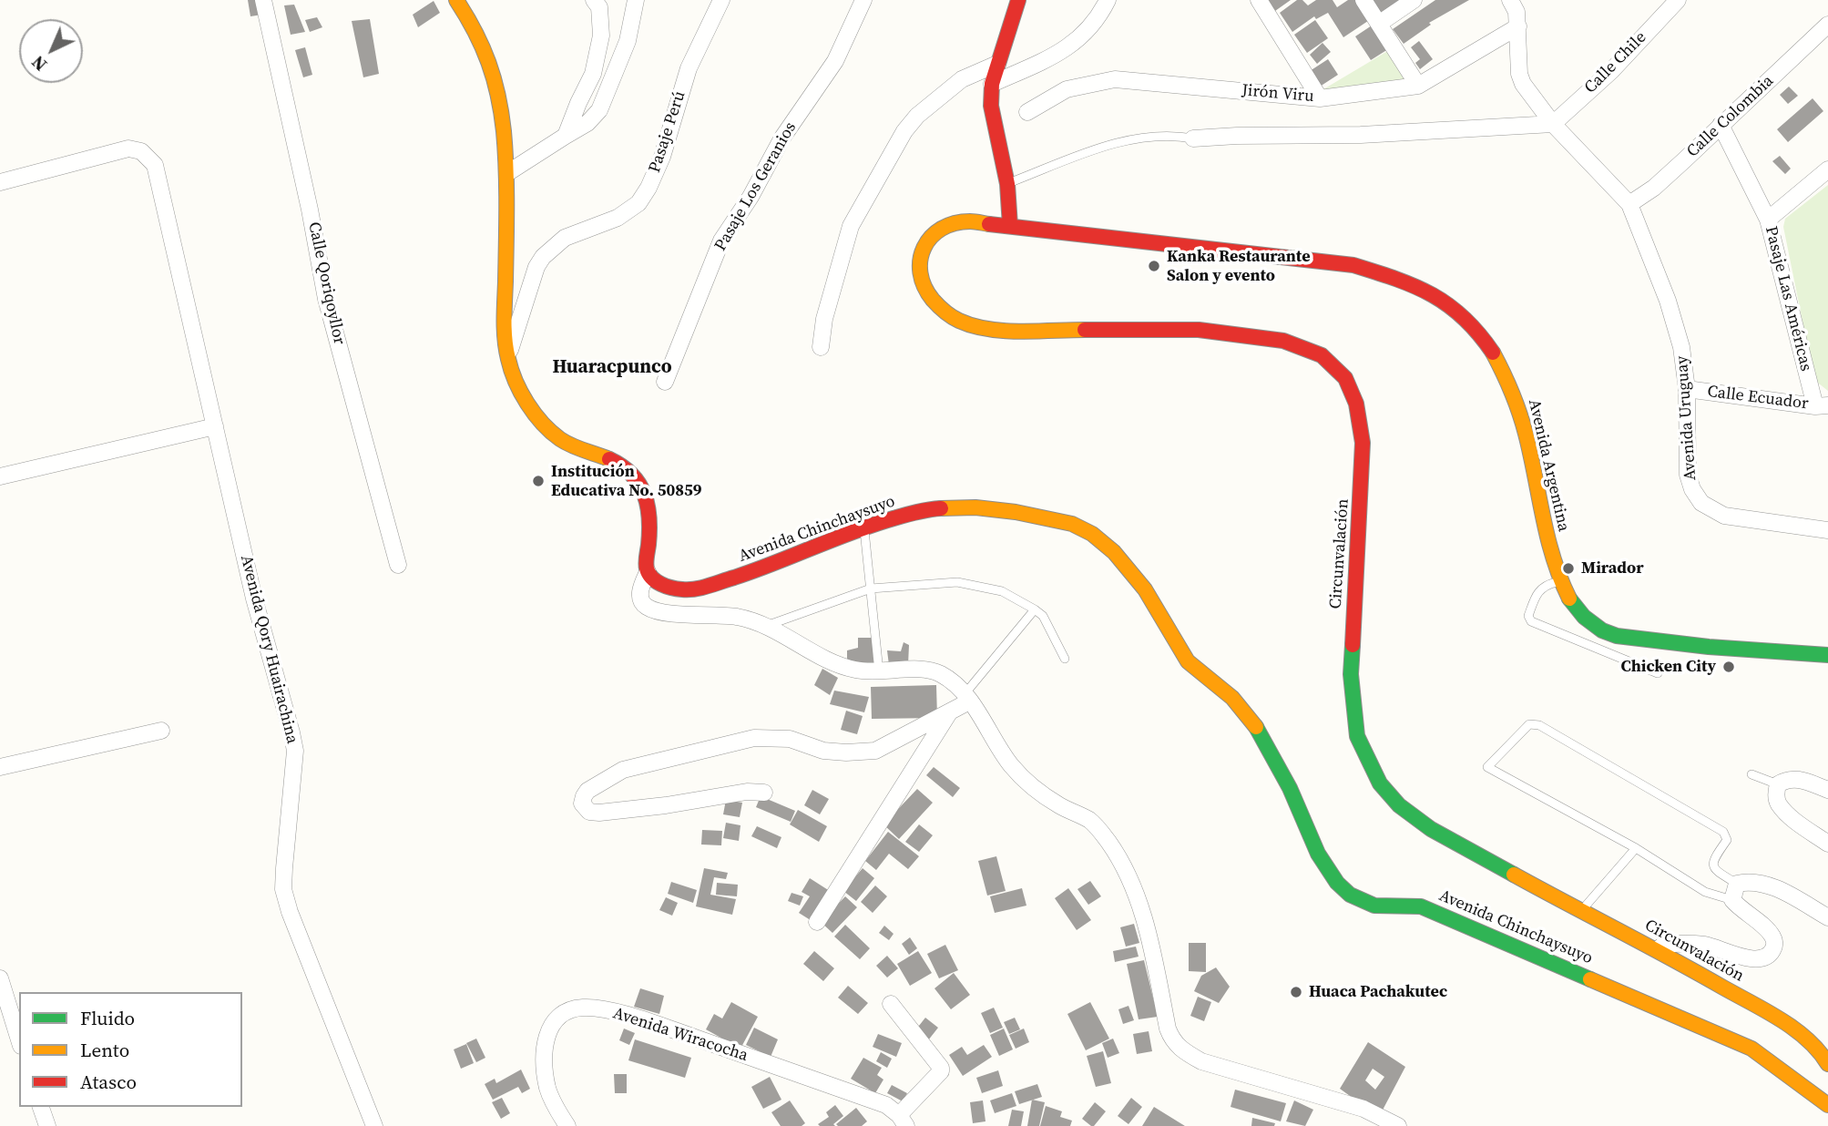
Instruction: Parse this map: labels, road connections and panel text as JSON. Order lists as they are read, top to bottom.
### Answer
{
  "streets": {
    "main road": ["Avenida Argentina", "Avenida Chinchaysuyo", "Circunvalación"],
    "street": [
      "Calle Chile",
      "Jirón Viru",
      "Calle Colombia",
      "Pasaje Perú",
      "Pasaje Los Geranios",
      "Calle Qoriqoyllor",
      "Pasaje Las Américas",
      "Calle Ecuador",
      "Avenida Uruguay",
      "Avenida Qory Huairachina",
      "Avenida Wiracocha"
    ]
  },
  "crossings": [
    ["Calle Chile", "Avenida Uruguay"],
    ["Jirón Viru", "Avenida Uruguay"],
    ["Calle Colombia", "Pasaje Las Américas"],
    ["Calle Colombia", "Avenida Uruguay"],
    ["Pasaje Las Américas", "Calle Ecuador"],
    ["Calle Ecuador", "Avenida Uruguay"],
    ["Avenida Argentina", "Circunvalación"]
  ],
  "districts": ["Huaracpunco"],
  "places": [
    "Kanka Restaurante Salon y evento",
    "Institución Educativa No. 50859",
    "Mirador",
    "Chicken City",
    "Huaca Pachakutec"
  ],
  "legend": ["Fluido", "Lento", "Atasco"],
  "north": "bottom left"
}
